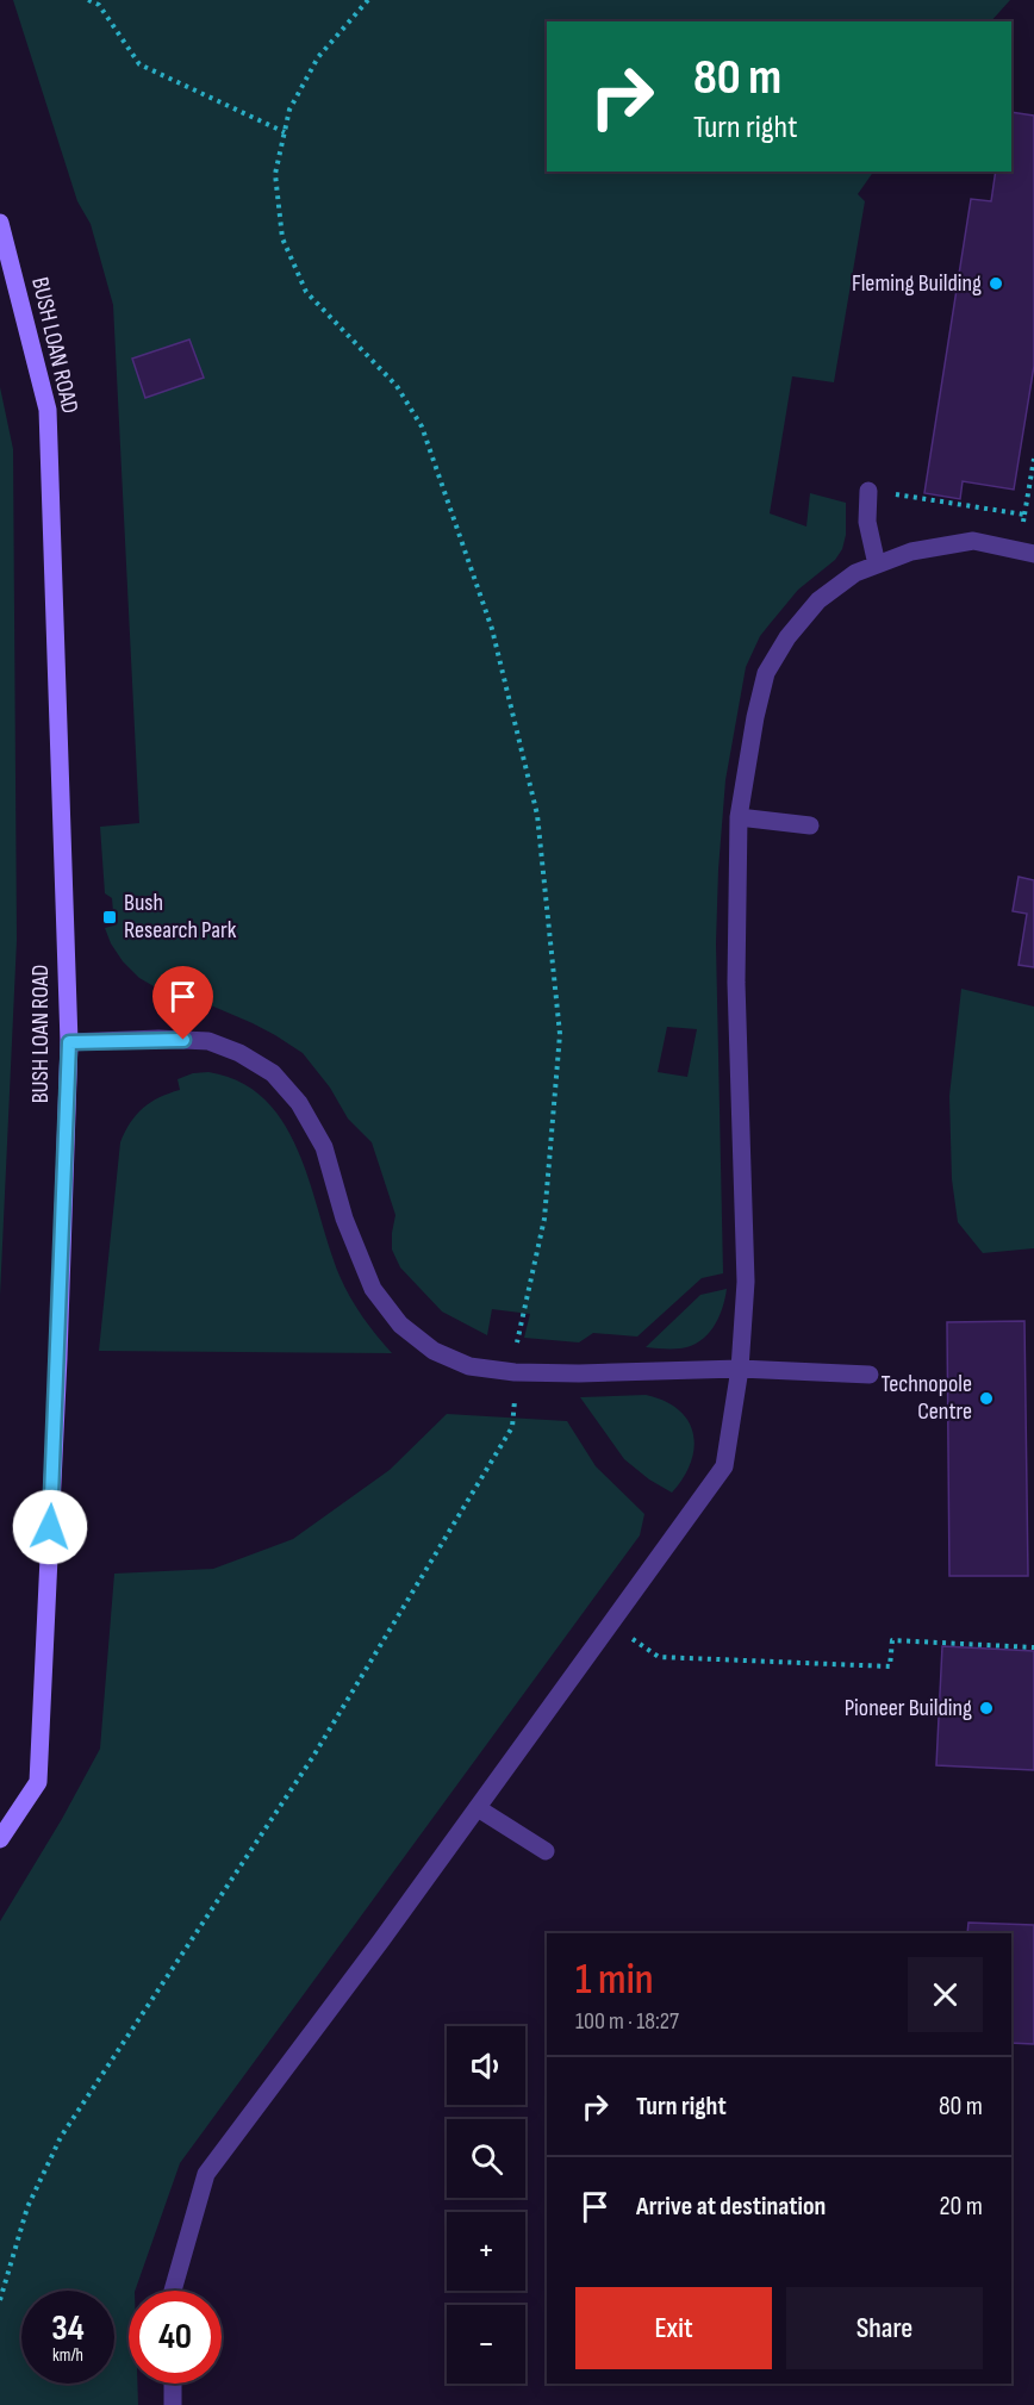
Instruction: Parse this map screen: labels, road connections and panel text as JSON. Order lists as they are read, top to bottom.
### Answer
{
  "streets": {
    "street": ["BUSH LOAN ROAD"]
  },
  "places": {
    "other": ["Fleming Building", "Technopole Centre", "Pioneer Building"],
    "transit": ["Bush Research Park"]
  },
  "page": {
    "turn": ["80 m", "Turn right"],
    "heading": ["1 min", "100 m · 18:27"],
    "map_buttons": ["+", "−"],
    "list": [
      {
        "name": "Turn right",
        "value": "80 m"
      },
      {
        "name": "Arrive at destination",
        "value": "20 m"
      }
    ],
    "buttons": ["Exit", "Share"],
    "speed": "34 km/h",
    "limit": "40"
  }
}
